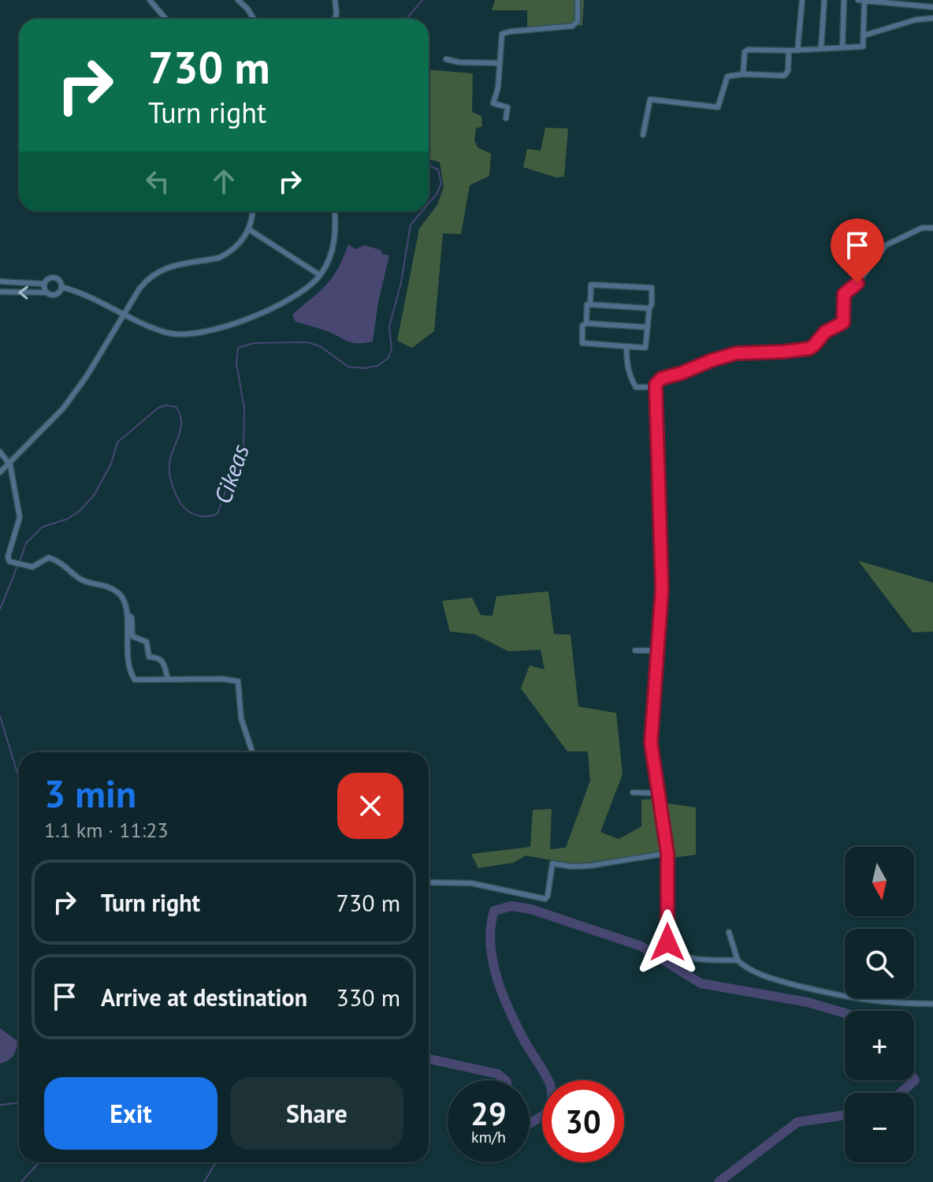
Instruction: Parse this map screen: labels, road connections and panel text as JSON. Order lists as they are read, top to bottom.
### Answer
{
  "water": ["Cikeas"],
  "north": "bottom",
  "page": {
    "turn": ["730 m", "Turn right"],
    "heading": ["3 min", "1.1 km · 11:23"],
    "map_buttons": ["+", "−"],
    "list": [
      {
        "name": "Turn right",
        "value": "730 m"
      },
      {
        "name": "Arrive at destination",
        "value": "330 m"
      }
    ],
    "buttons": ["Exit", "Share"],
    "speed": "29 km/h",
    "limit": "30"
  }
}
